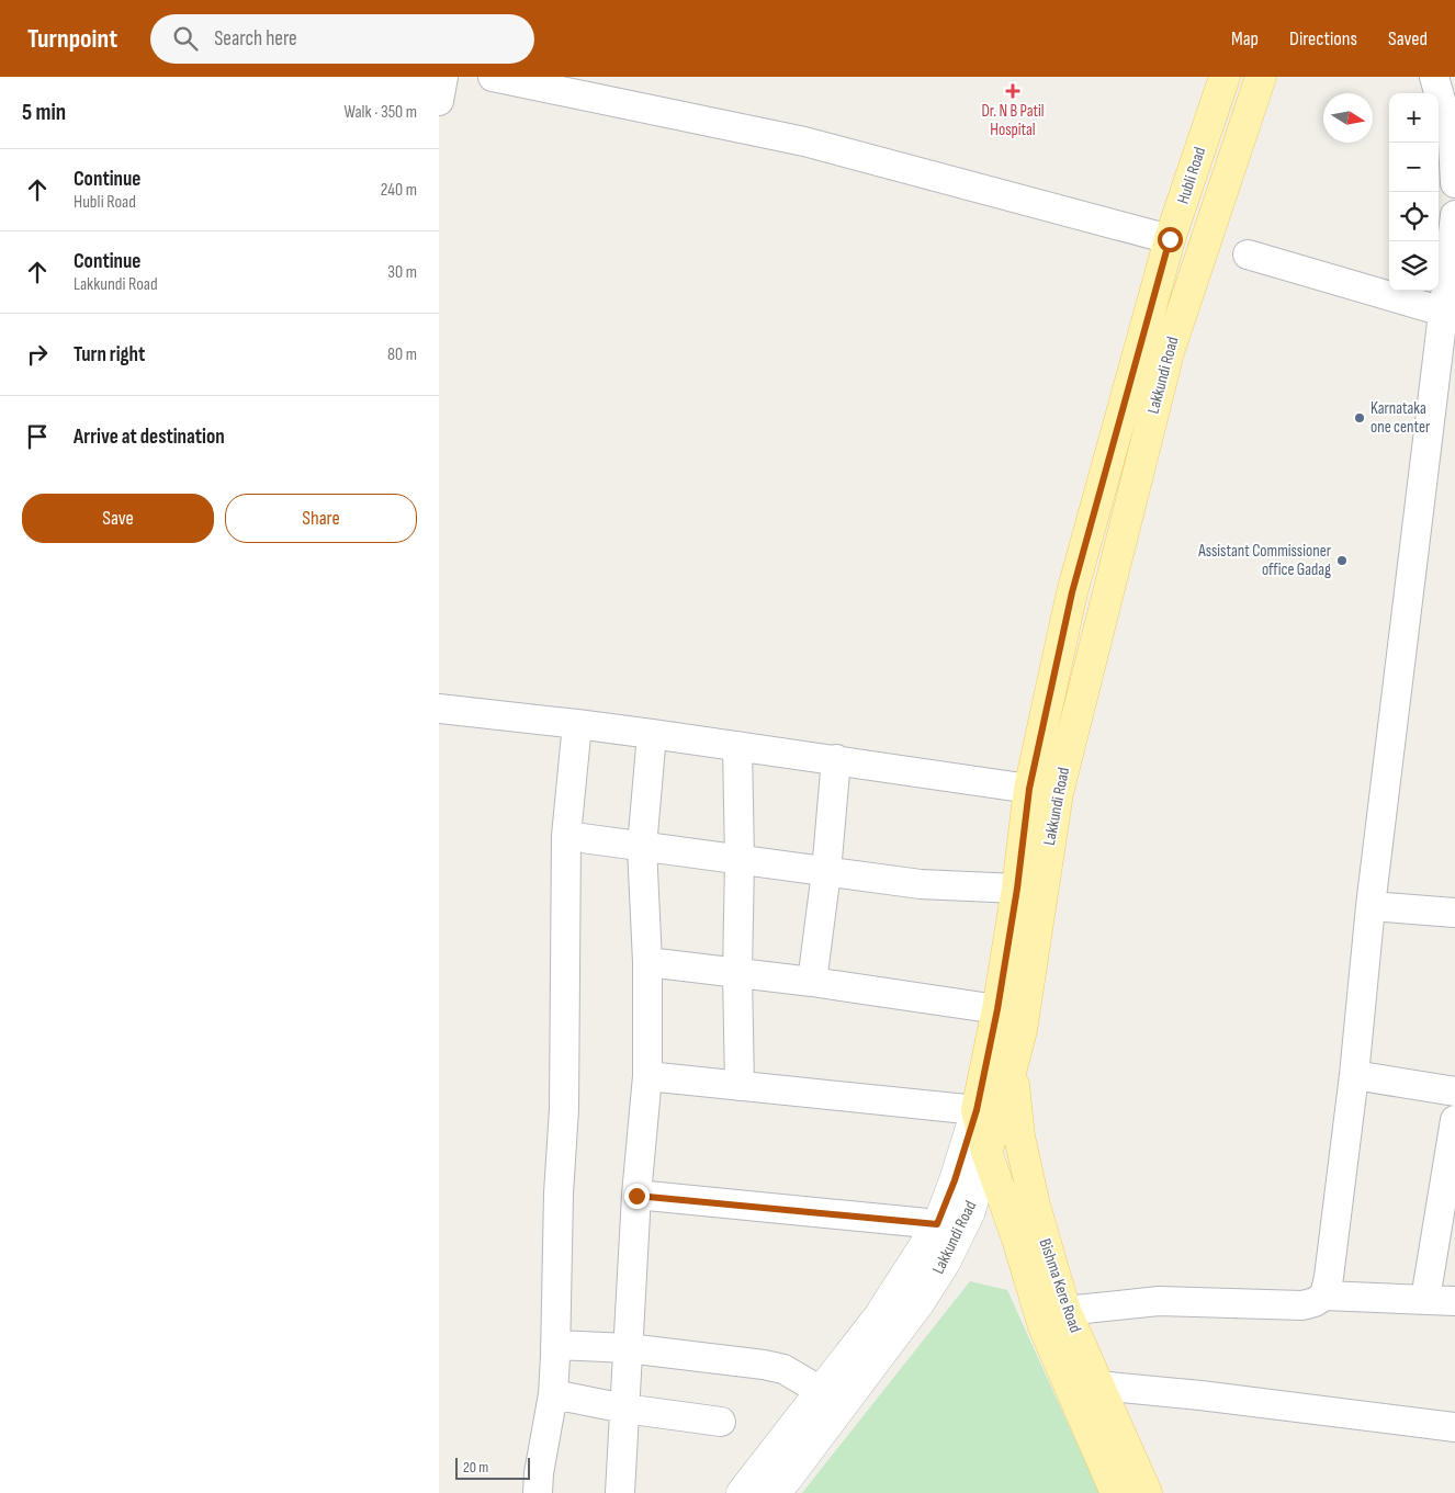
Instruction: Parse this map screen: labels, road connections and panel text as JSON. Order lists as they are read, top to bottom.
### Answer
{
  "streets": {
    "main road": ["Hubli Road", "Lakkundi Road", "Bishma Kere Road"]
  },
  "crossings": [
    ["Hubli Road", "Lakkundi Road"],
    ["Lakkundi Road", "Bishma Kere Road"]
  ],
  "places": {
    "health": ["Dr. N B Patil Hospital"],
    "other": ["Karnataka one center", "Assistant Commissioner office Gadag"]
  },
  "scale_bar": "20 m",
  "north": "right",
  "page": {
    "header": "Turnpoint",
    "search": "Search here",
    "nav": ["Map", "Directions", "Saved"],
    "heading": ["5 min", "Walk · 350 m"],
    "map_buttons": ["+", "−"],
    "list": [
      ["Continue", "Hubli Road", "240 m"],
      ["Continue", "Lakkundi Road", "30 m"],
      ["Turn right", "80 m"],
      "Arrive at destination"
    ],
    "buttons": ["Save", "Share"],
    "scale": "20 m"
  }
}
